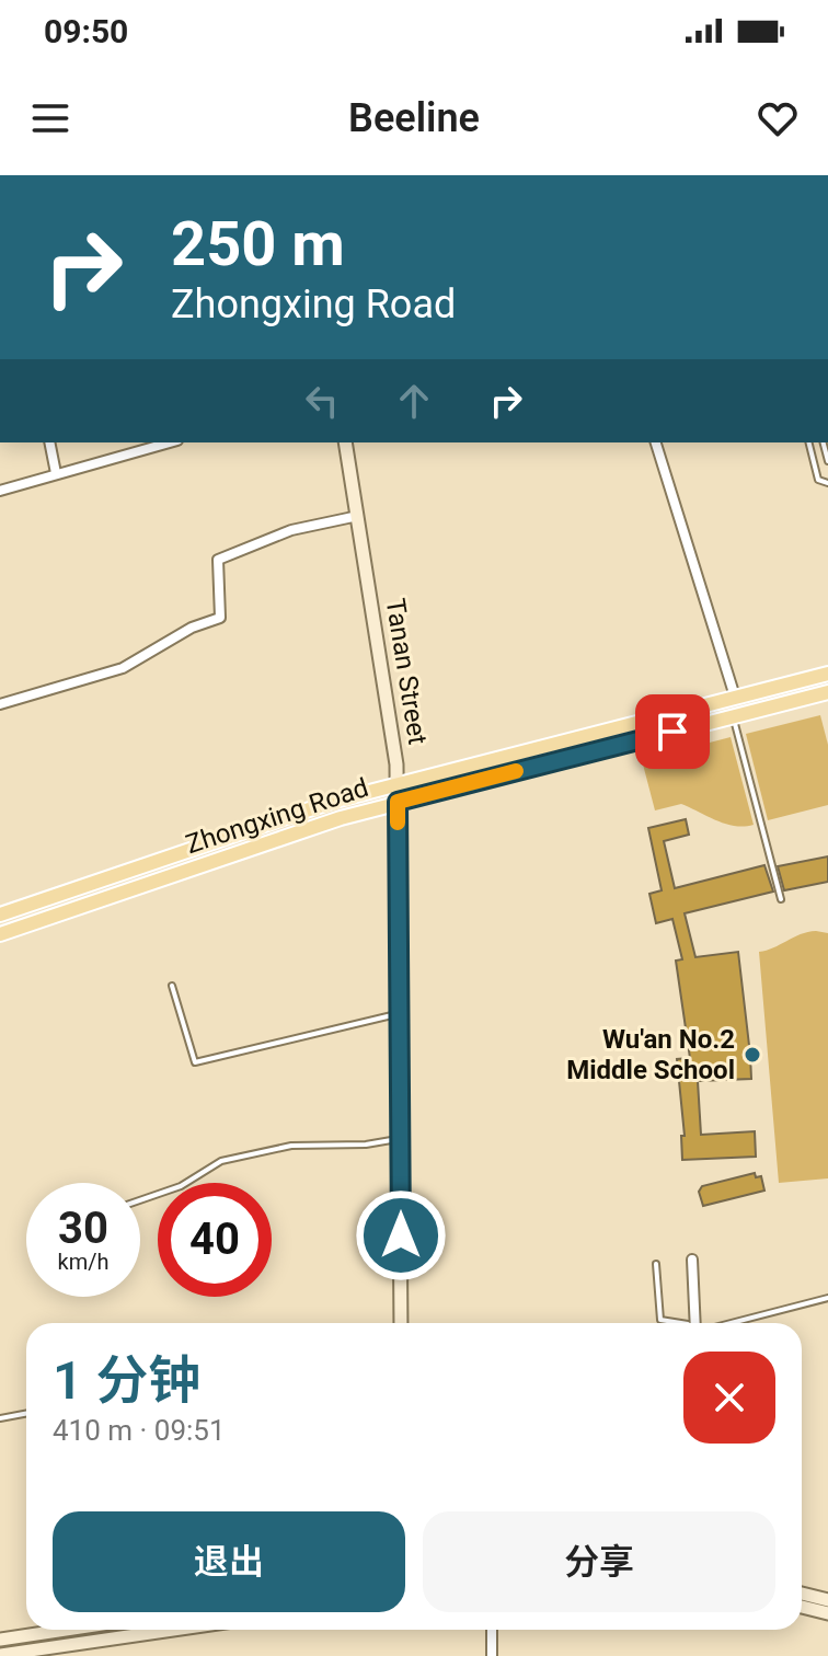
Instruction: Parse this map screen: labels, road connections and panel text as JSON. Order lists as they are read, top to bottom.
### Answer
{
  "streets": {
    "main road": ["Zhongxing Road"],
    "street": ["Tanan Street"]
  },
  "crossings": [
    ["Tanan Street", "Zhongxing Road"]
  ],
  "places": ["Wu'an No.2 Middle School"],
  "page": {
    "status": "09:50",
    "header": "Beeline",
    "turn": ["250 m", "Zhongxing Road"],
    "speed": "30 km/h",
    "limit": "40",
    "heading": ["1 分钟", "410 m · 09:51"],
    "buttons": ["退出", "分享"]
  }
}
